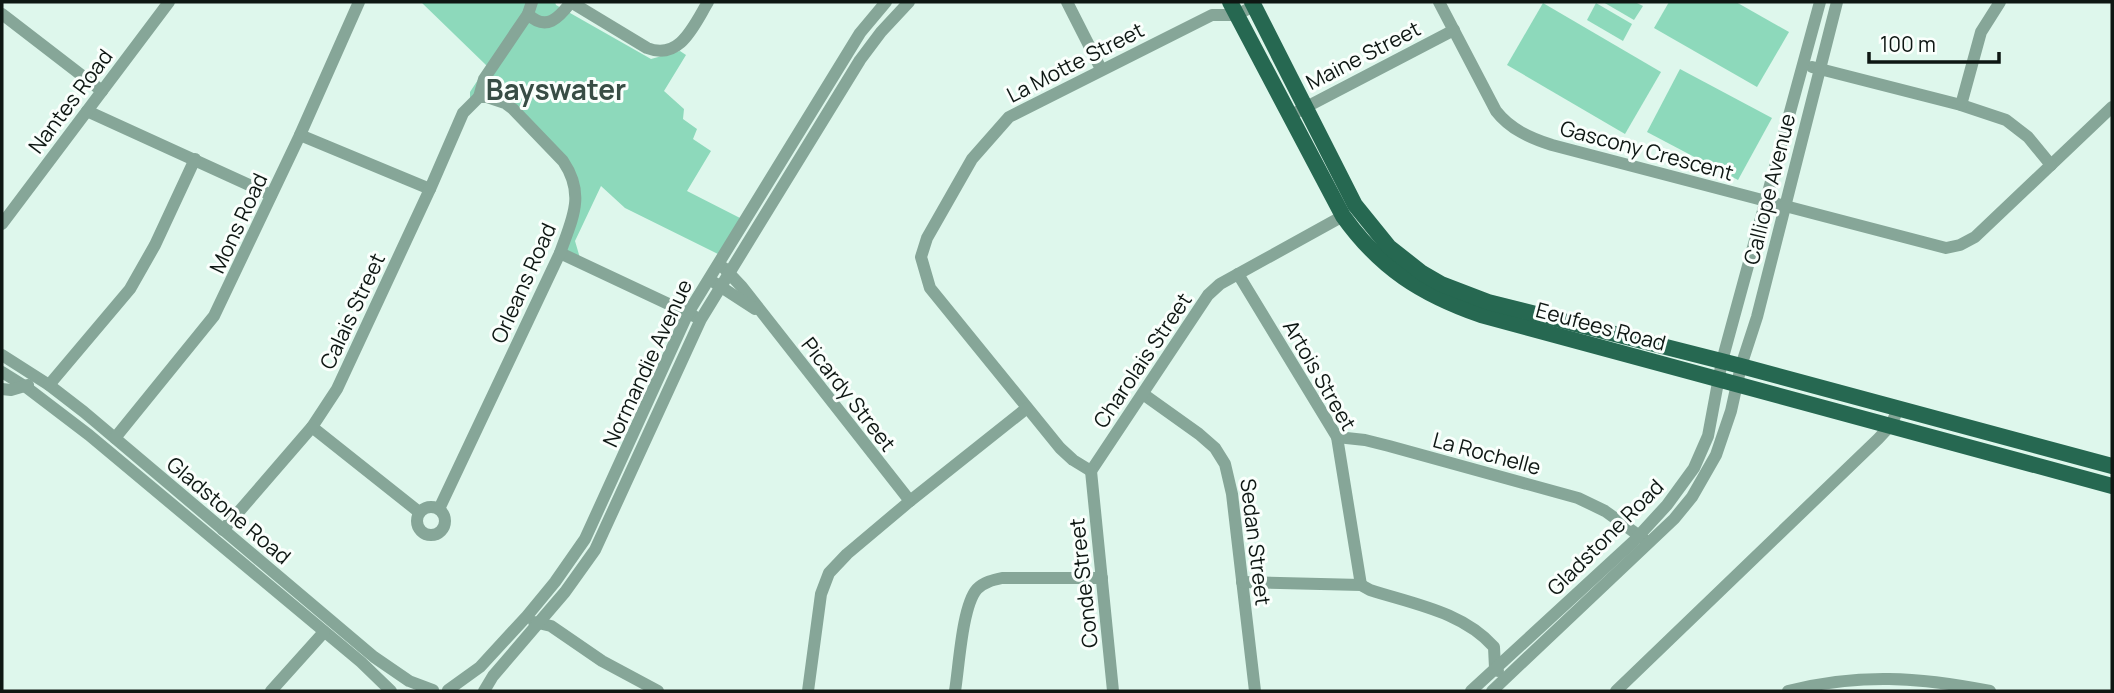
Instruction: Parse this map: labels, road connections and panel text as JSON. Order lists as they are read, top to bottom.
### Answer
{
  "streets": {
    "main road": ["Eeufees Road"],
    "street": [
      "Maine Street",
      "La Motte Street",
      "Nantes Road",
      "Gascony Crescent",
      "Calliope Avenue",
      "Mons Road",
      "Orleans Road",
      "Calais Street",
      "Charolais Street",
      "Normandie Avenue",
      "Artois Street",
      "Picardy Street",
      "La Rochelle",
      "Gladstone Road",
      "Sedan Street",
      "Conde Street"
    ]
  },
  "crossings": [
    ["Maine Street", "Gascony Crescent"],
    ["Maine Street", "Eeufees Road"],
    ["La Motte Street", "Eeufees Road"],
    ["La Motte Street", "Charolais Street"],
    ["La Motte Street", "Conde Street"],
    ["Gascony Crescent", "Calliope Avenue"],
    ["Calliope Avenue", "Eeufees Road"],
    ["Calliope Avenue", "Gladstone Road"],
    ["Mons Road", "Gladstone Road"],
    ["Orleans Road", "Calais Street"],
    ["Calais Street", "Gladstone Road"],
    ["Eeufees Road", "Charolais Street"],
    ["Eeufees Road", "Gladstone Road"],
    ["Charolais Street", "Artois Street"],
    ["Charolais Street", "Sedan Street"],
    ["Charolais Street", "Conde Street"],
    ["Normandie Avenue", "Picardy Street"],
    ["Artois Street", "La Rochelle"],
    ["La Rochelle", "Gladstone Road"]
  ],
  "districts": ["Bayswater"],
  "scale_bar": "100 m"
}
